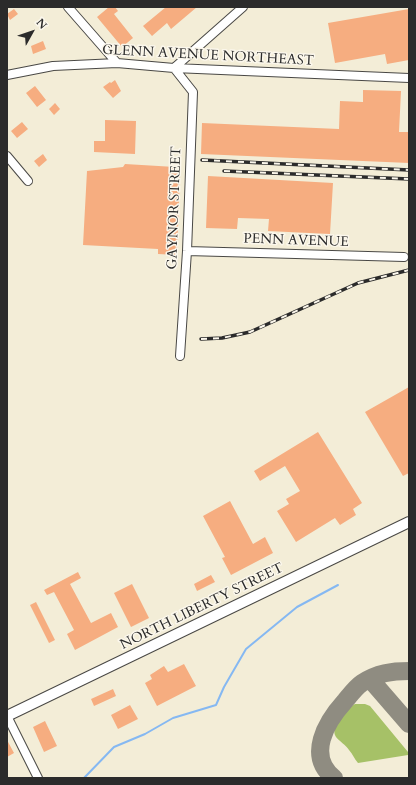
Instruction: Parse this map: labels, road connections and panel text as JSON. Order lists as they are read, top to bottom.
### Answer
{
  "streets": {
    "main road": ["NORTH LIBERTY STREET"],
    "street": ["GLENN AVENUE NORTHEAST", "GAYNOR STREET", "PENN AVENUE"]
  },
  "crossings": [
    ["GLENN AVENUE NORTHEAST", "GAYNOR STREET"],
    ["GAYNOR STREET", "PENN AVENUE"]
  ],
  "north": "top right"
}
